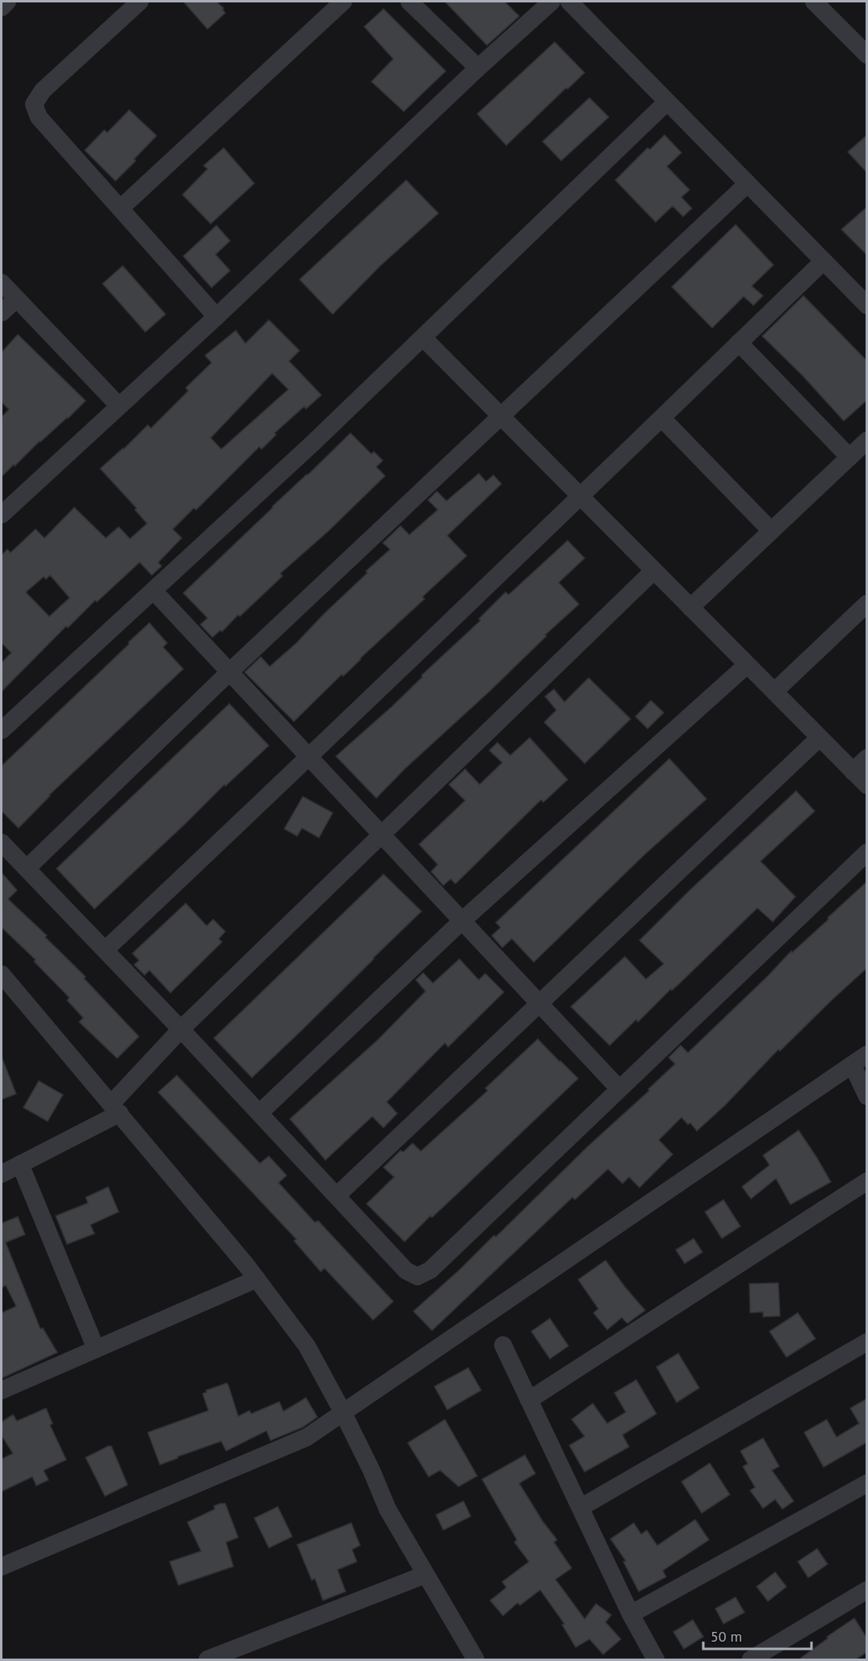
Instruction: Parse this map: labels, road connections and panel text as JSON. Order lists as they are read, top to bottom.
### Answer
{
  "scale_bar": "50 m"
}
